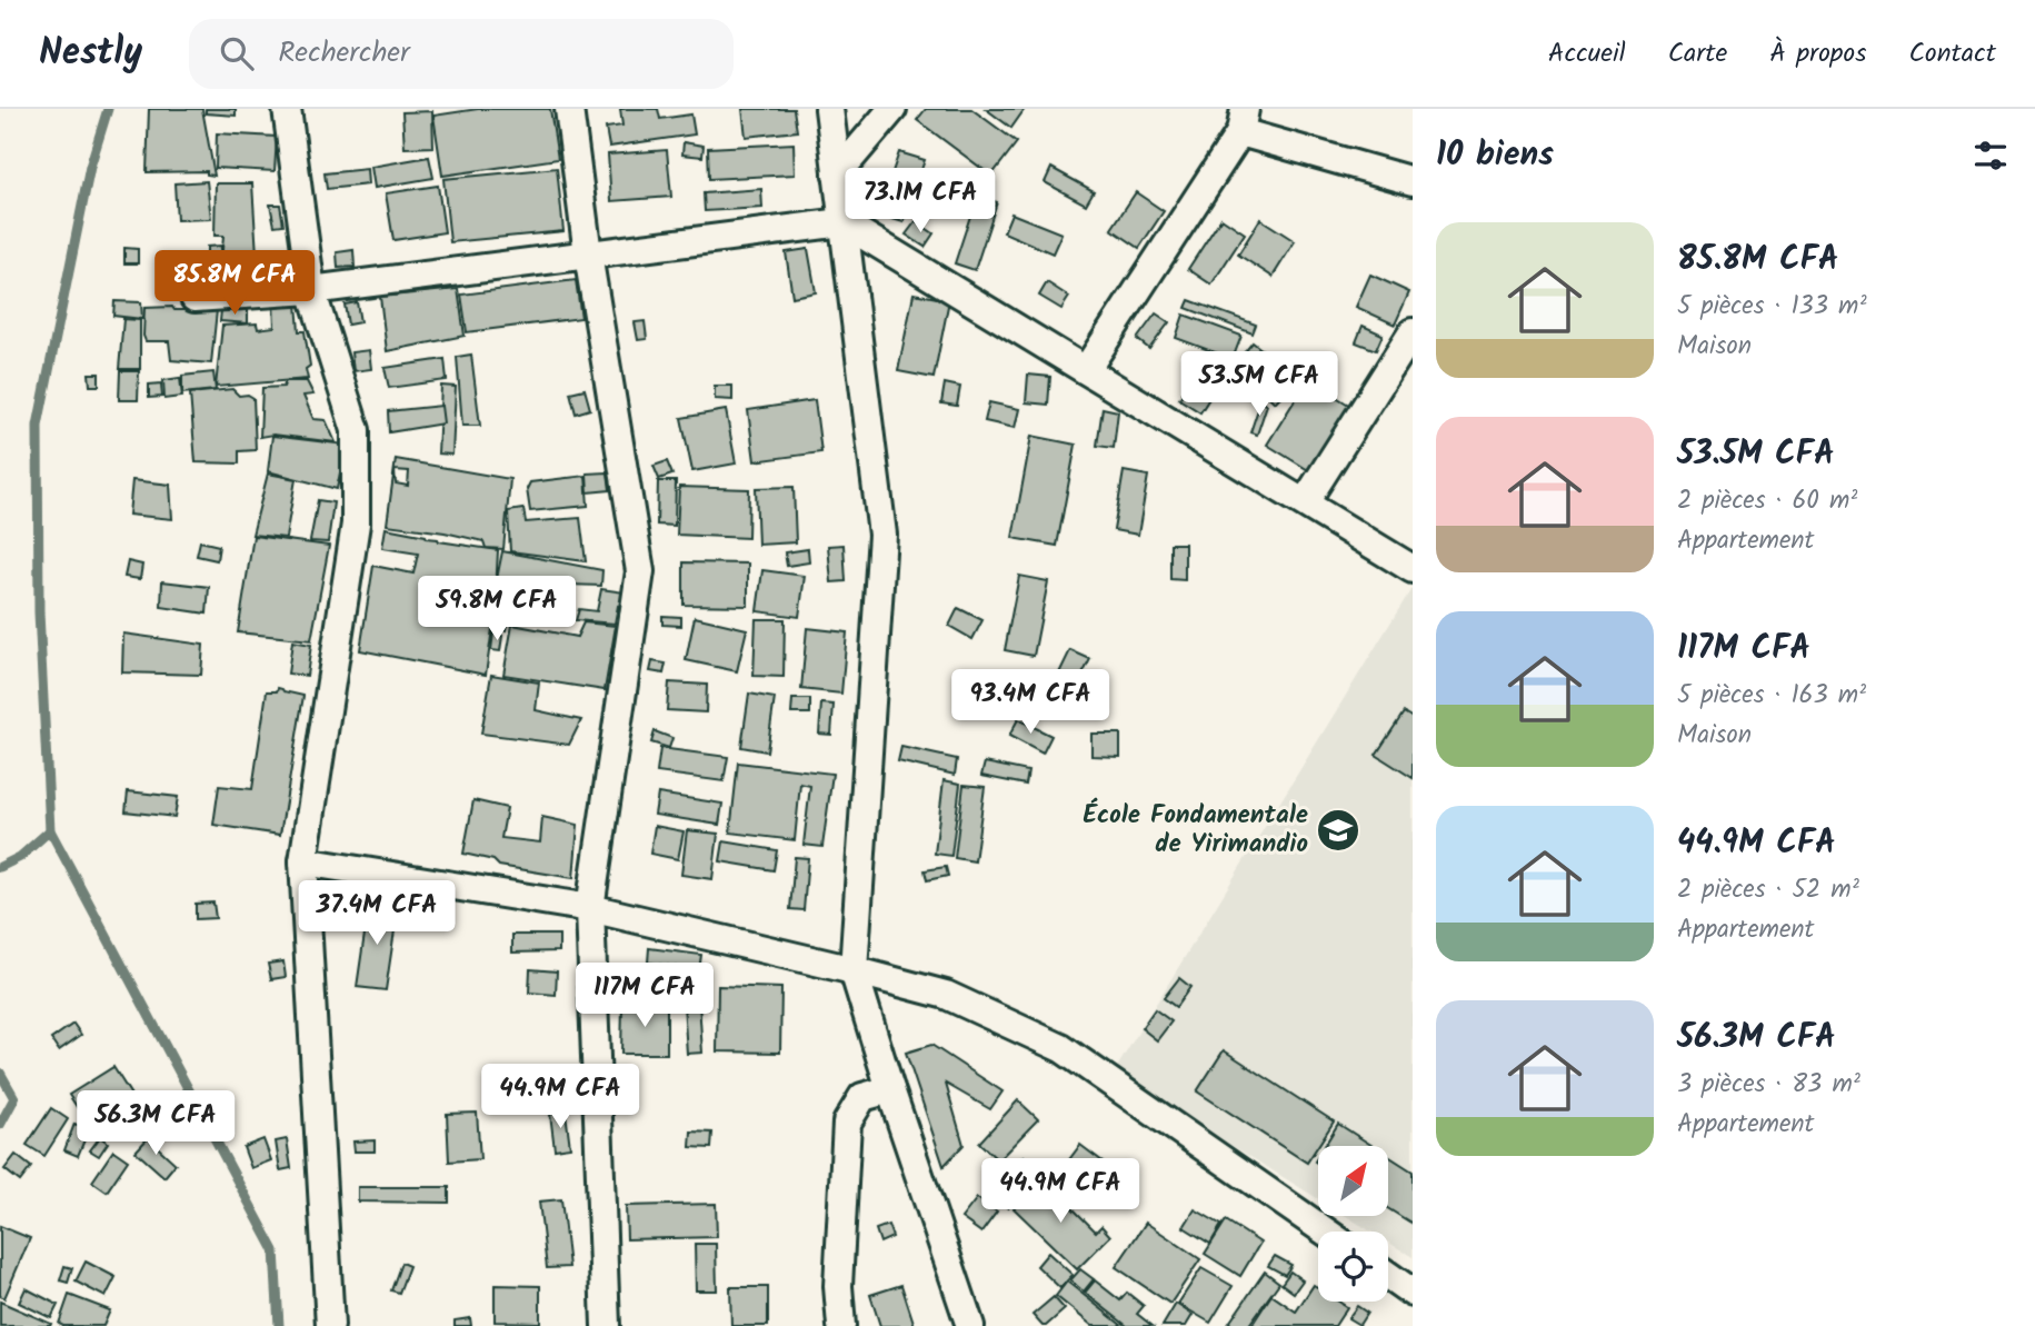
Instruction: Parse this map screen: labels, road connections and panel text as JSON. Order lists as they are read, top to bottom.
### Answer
{
  "places": {
    "school or university": ["École Fondamentale de Yirimandio"]
  },
  "north": "top right",
  "page": {
    "header": "Nestly",
    "search": "Rechercher",
    "nav": [
      "Accueil",
      "Carte",
      "À propos",
      "Contact"
    ],
    "heading": "10 biens",
    "price": [
      "73.1M CFA",
      "85.8M CFA",
      "53.5M CFA",
      "59.8M CFA",
      "93.4M CFA",
      "37.4M CFA",
      "117M CFA",
      "44.9M CFA",
      "56.3M CFA",
      "44.9M CFA"
    ],
    "list": [
      {
        "name": "85.8M CFA",
        "note": "5 pièces · 133 m² · Maison"
      },
      {
        "name": "53.5M CFA",
        "note": "2 pièces · 60 m² · Appartement"
      },
      {
        "name": "117M CFA",
        "note": "5 pièces · 163 m² · Maison"
      },
      {
        "name": "44.9M CFA",
        "note": "2 pièces · 52 m² · Appartement"
      },
      {
        "name": "56.3M CFA",
        "note": "3 pièces · 83 m² · Appartement"
      }
    ]
  }
}
